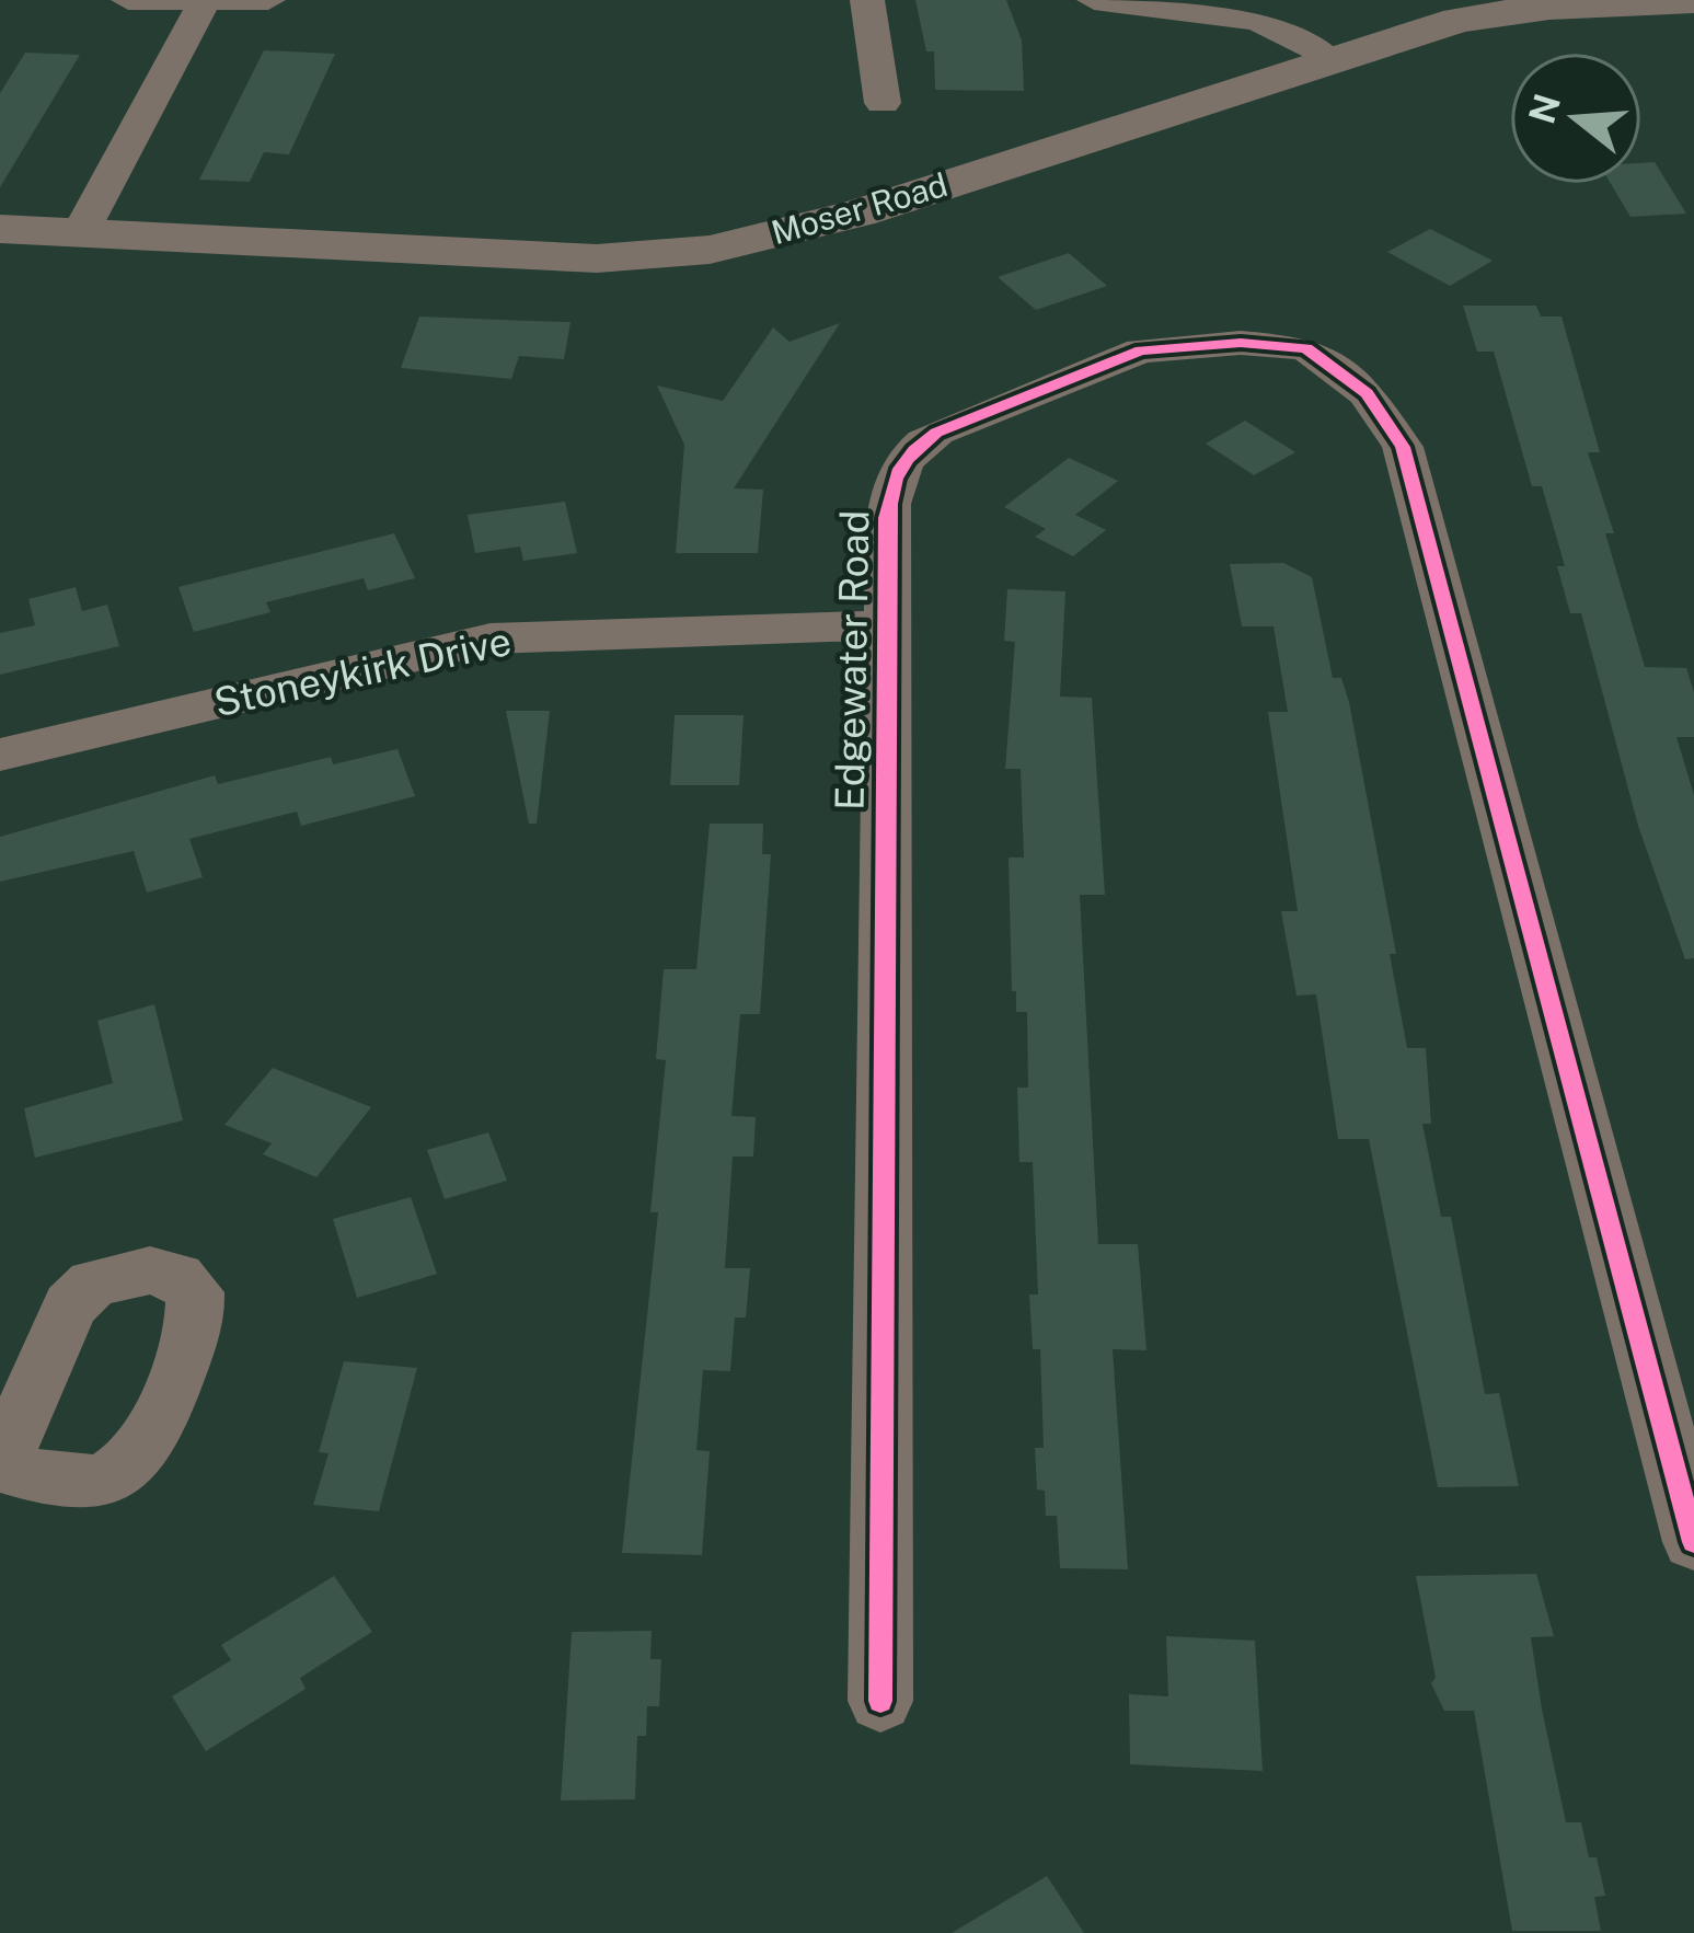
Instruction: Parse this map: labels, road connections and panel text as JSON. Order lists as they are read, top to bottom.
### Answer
{
  "streets": {
    "street": ["Moser Road", "Edgewater Road", "Stoneykirk Drive"]
  },
  "crossings": [
    ["Edgewater Road", "Stoneykirk Drive"]
  ],
  "north": "left"
}
